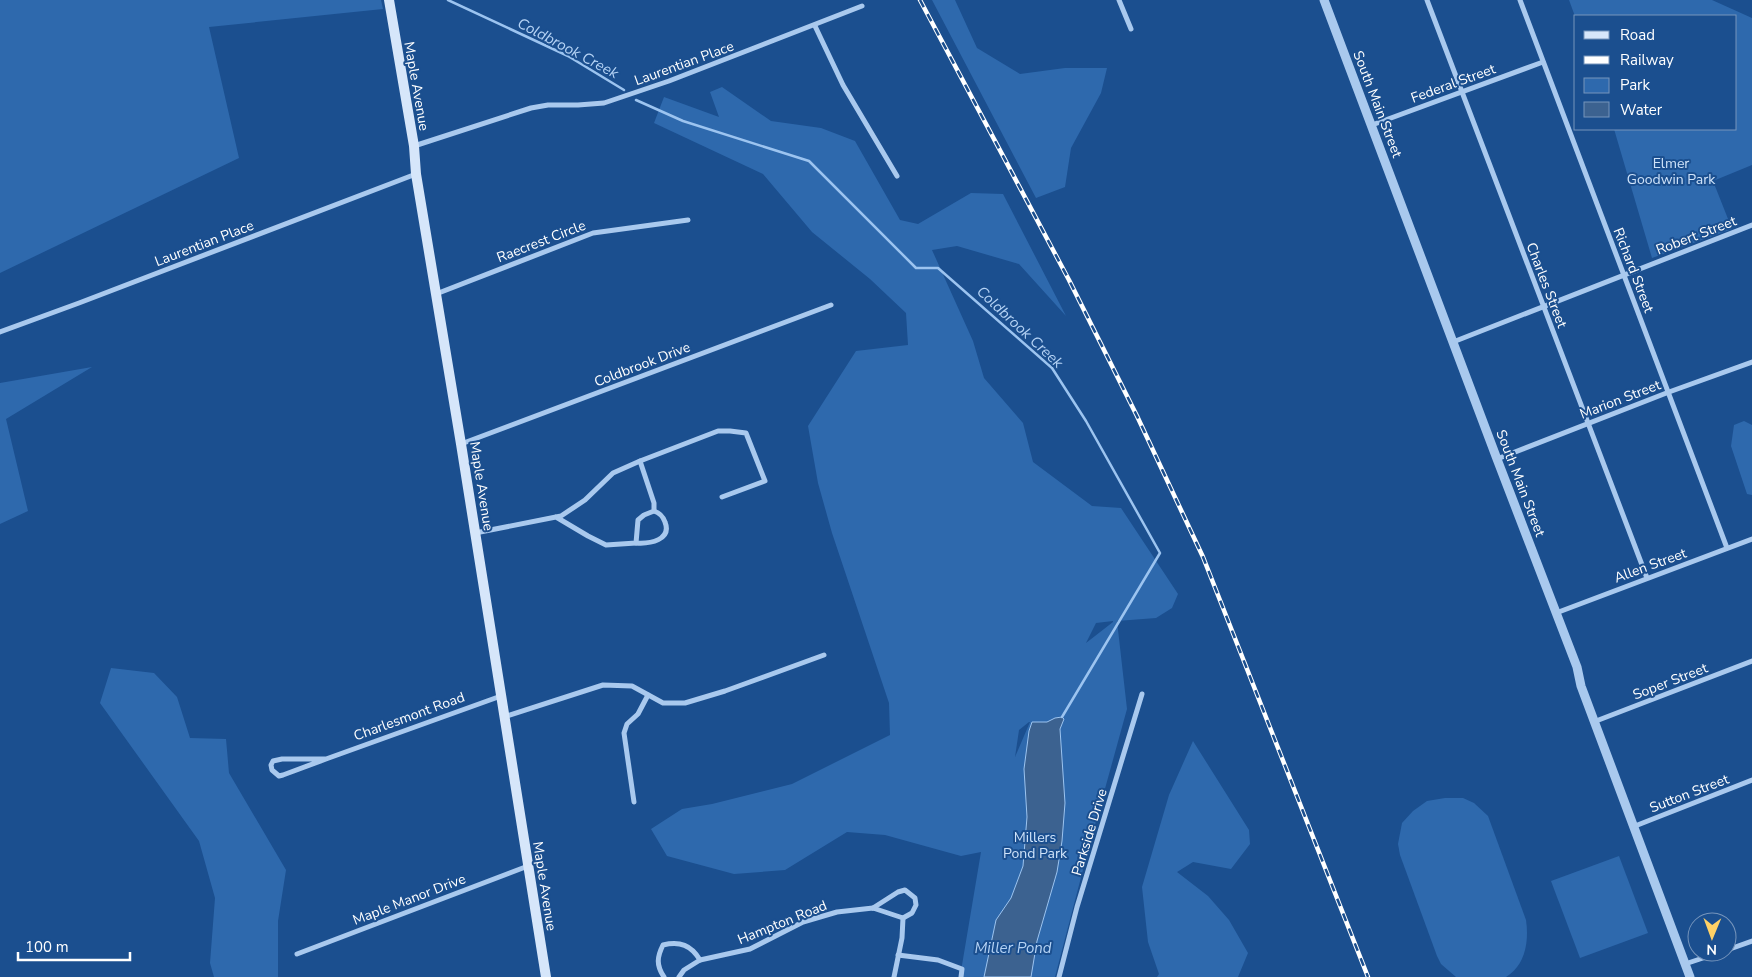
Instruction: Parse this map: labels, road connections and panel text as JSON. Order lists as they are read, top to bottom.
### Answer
{
  "streets": {
    "main road": ["Maple Avenue"],
    "street": [
      "Laurentian Place",
      "Federal Street",
      "South Main Street",
      "Robert Street",
      "Raecrest Circle",
      "Richard Street",
      "Charles Street",
      "Coldbrook Drive",
      "Marion Street",
      "Allen Street",
      "Soper Street",
      "Charlesmont Road",
      "Sutton Street",
      "Parkside Drive",
      "Maple Manor Drive",
      "Hampton Road"
    ]
  },
  "crossings": [
    ["Laurentian Place", "Maple Avenue"],
    ["Federal Street", "South Main Street"],
    ["Federal Street", "Richard Street"],
    ["Federal Street", "Charles Street"],
    ["Maple Avenue", "Raecrest Circle"],
    ["Maple Avenue", "Coldbrook Drive"],
    ["Maple Avenue", "Charlesmont Road"],
    ["Maple Avenue", "Maple Manor Drive"],
    ["South Main Street", "Robert Street"],
    ["South Main Street", "Marion Street"],
    ["South Main Street", "Allen Street"],
    ["South Main Street", "Soper Street"],
    ["South Main Street", "Sutton Street"],
    ["Robert Street", "Richard Street"],
    ["Robert Street", "Charles Street"],
    ["Richard Street", "Marion Street"],
    ["Richard Street", "Allen Street"],
    ["Charles Street", "Marion Street"],
    ["Charles Street", "Allen Street"]
  ],
  "water": ["Coldbrook Creek", "Miller Pond"],
  "parks": ["Elmer Goodwin Park", "Millers Pond Park"],
  "legend": [
    "Road",
    "Railway",
    "Park",
    "Water"
  ],
  "scale_bar": "100 m",
  "north": "bottom"
}
